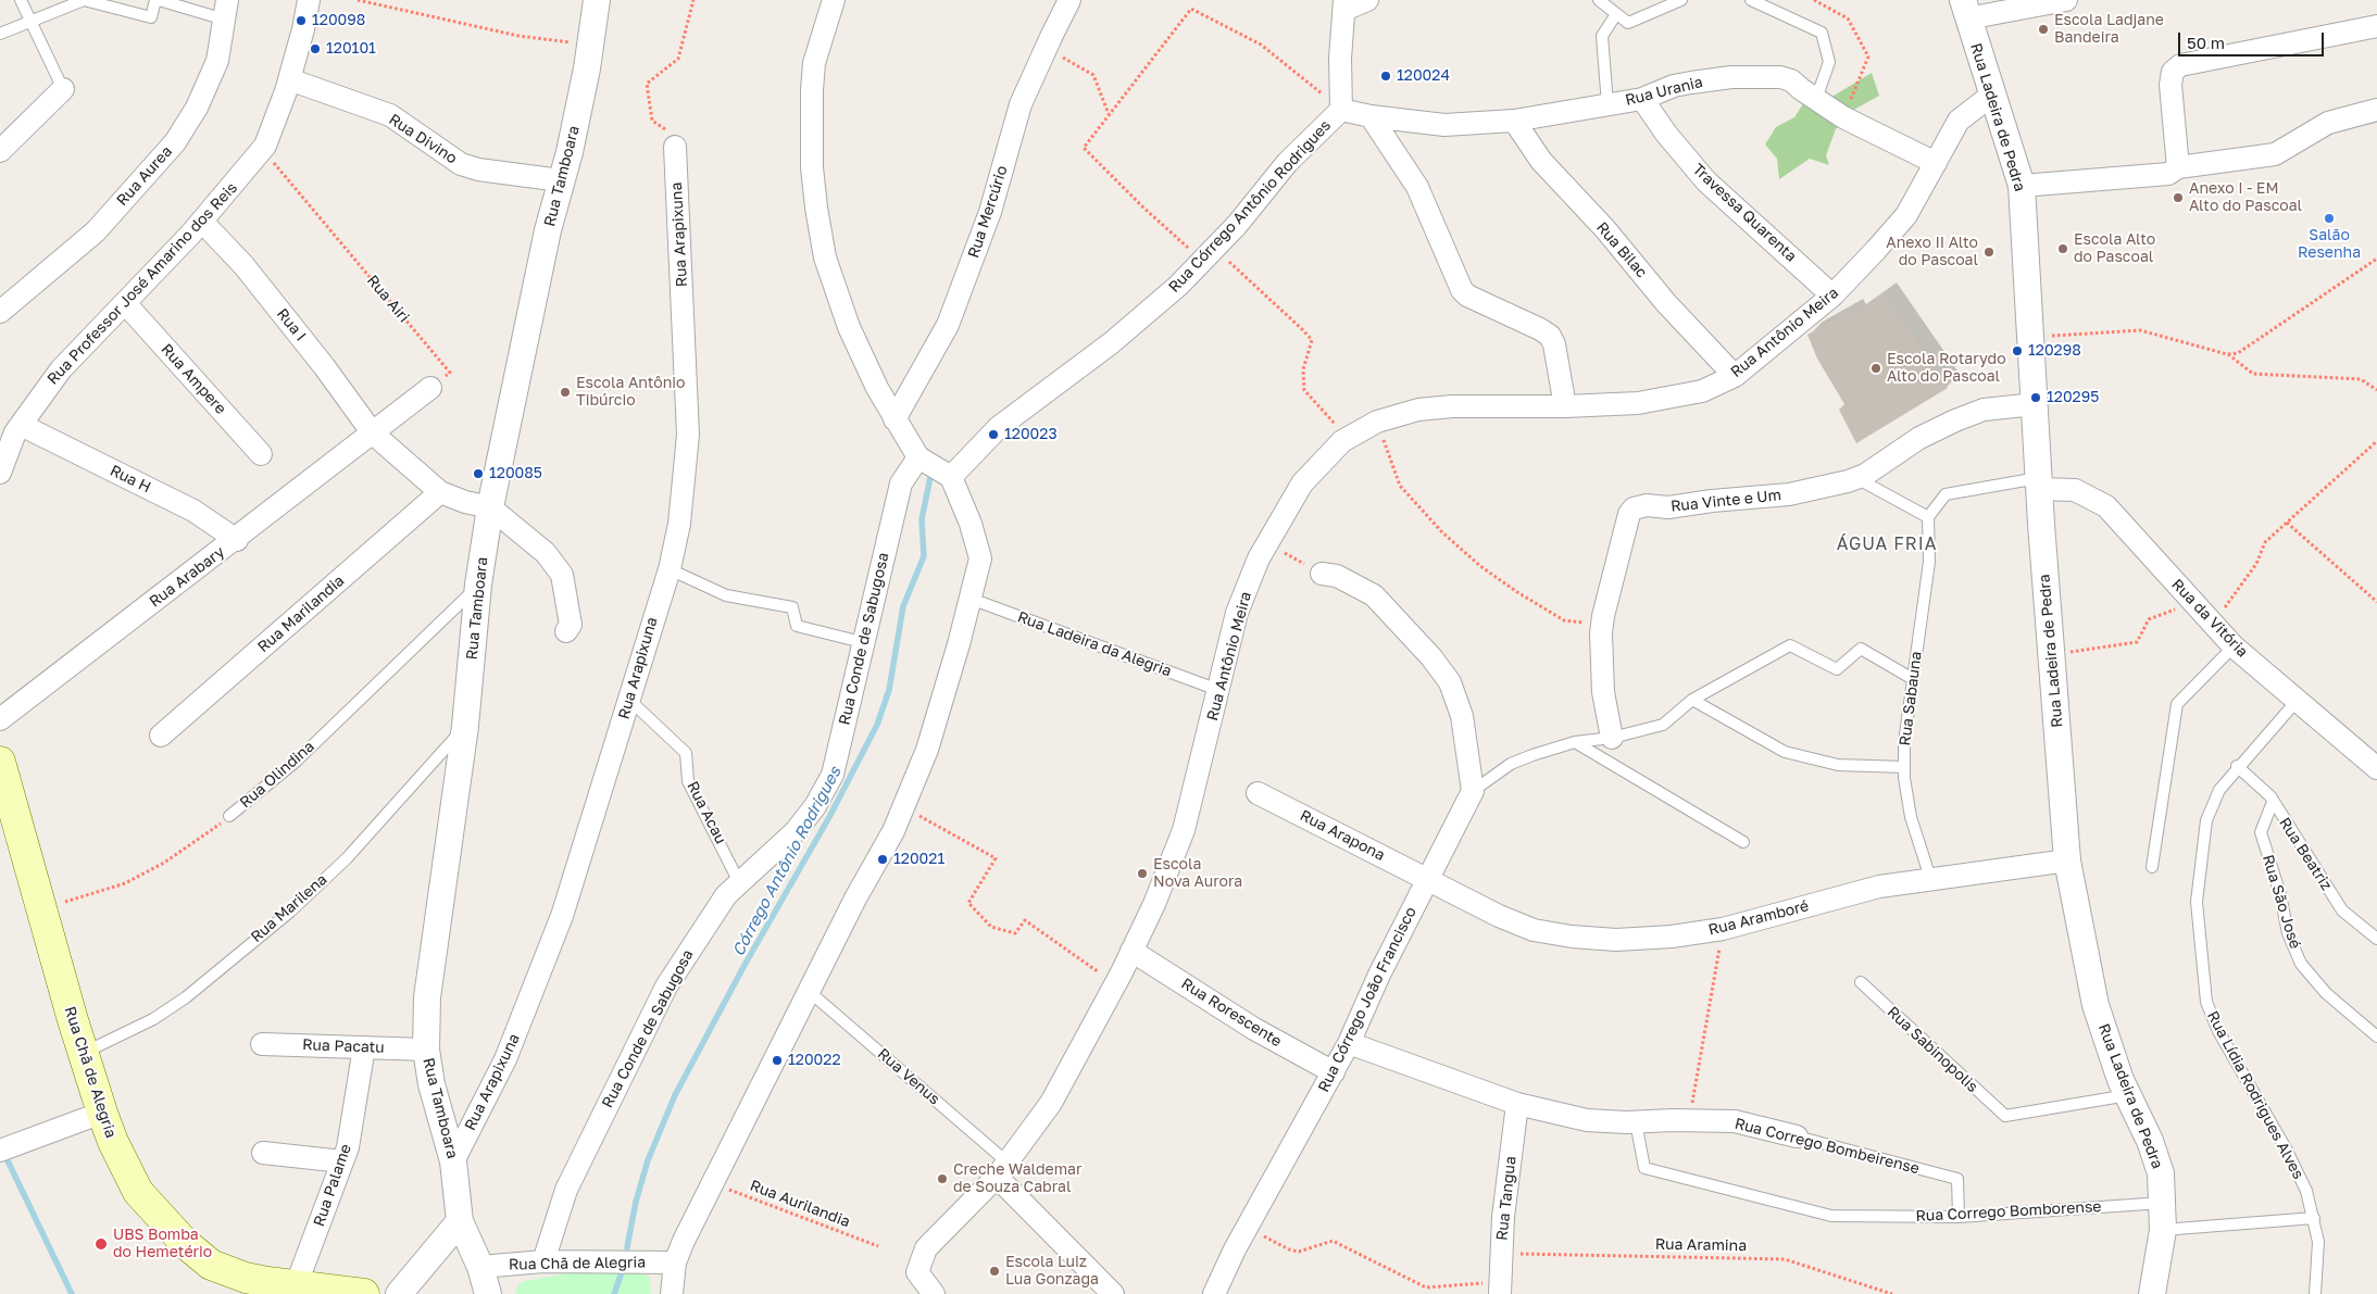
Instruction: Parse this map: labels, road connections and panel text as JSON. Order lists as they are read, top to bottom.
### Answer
{
  "streets": {
    "main road": ["Rua Chã de Alegria"],
    "street": [
      "Rua Urania",
      "Rua Ladeira de Pedra",
      "Rua Divino",
      "Rua Aurea",
      "Rua Tamboara",
      "Rua Córrego Antônio Rodrigues",
      "Rua Mercúrio",
      "Travessa Quarenta",
      "Rua Arapixuna",
      "Rua Bilac",
      "Rua Professor José Amarino dos Reis",
      "Rua I",
      "Rua Antônio Meira",
      "Rua Ampere",
      "Rua H",
      "Rua Vinte e Um",
      "Rua Arabary",
      "Rua Marilandia",
      "Rua da Vitória",
      "Rua Conde de Sabugosa",
      "Rua Arapona",
      "Rua Aramboré",
      "Rua Córrego João Francisco",
      "Rua Rorescente",
      "Rua Pacatu",
      "Rua Corrego Bombeirense",
      "Rua Palame",
      "Rua Tangua"
    ],
    "lane": [
      "Rua Ladeira da Alegria",
      "Rua Sabauna",
      "Rua Olindina",
      "Rua Acau",
      "Rua Beatriz",
      "Rua São José",
      "Rua Marilena",
      "Rua Sabinopolis",
      "Rua Venus",
      "Rua Lídia Rodrigues Alves",
      "Rua Corrego Bomborense"
    ],
    "path": ["Rua Airi", "Rua Aurilandia", "Rua Aramina"]
  },
  "crossings": [
    ["Rua Urania", "Rua Córrego Antônio Rodrigues"],
    ["Rua Urania", "Travessa Quarenta"],
    ["Rua Urania", "Rua Bilac"],
    ["Rua Urania", "Rua Antônio Meira"],
    ["Rua Ladeira de Pedra", "Rua Antônio Meira"],
    ["Rua Ladeira de Pedra", "Rua Vinte e Um"],
    ["Rua Ladeira de Pedra", "Rua da Vitória"],
    ["Rua Ladeira de Pedra", "Rua Aramboré"],
    ["Rua Ladeira de Pedra", "Rua Sabinopolis"],
    ["Rua Ladeira de Pedra", "Rua Corrego Bomborense"],
    ["Rua Divino", "Rua Tamboara"],
    ["Rua Divino", "Rua Professor José Amarino dos Reis"],
    ["Rua Tamboara", "Rua Arapixuna"],
    ["Rua Tamboara", "Rua I"],
    ["Rua Tamboara", "Rua Olindina"],
    ["Rua Tamboara", "Rua Marilena"],
    ["Rua Tamboara", "Rua Pacatu"],
    ["Rua Tamboara", "Rua Chã de Alegria"],
    ["Travessa Quarenta", "Rua Antônio Meira"],
    ["Rua Arapixuna", "Rua Acau"],
    ["Rua Bilac", "Rua Antônio Meira"],
    ["Rua Professor José Amarino dos Reis", "Rua Airi"],
    ["Rua Professor José Amarino dos Reis", "Rua I"],
    ["Rua Professor José Amarino dos Reis", "Rua Ampere"],
    ["Rua Professor José Amarino dos Reis", "Rua H"],
    ["Rua I", "Rua Arabary"],
    ["Rua I", "Rua Marilandia"],
    ["Rua Antônio Meira", "Rua Ladeira da Alegria"],
    ["Rua Antônio Meira", "Rua Rorescente"],
    ["Rua Antônio Meira", "Rua Venus"],
    ["Rua H", "Rua Arabary"],
    ["Rua Vinte e Um", "Rua Córrego João Francisco"],
    ["Rua da Vitória", "Rua Lídia Rodrigues Alves"],
    ["Rua Conde de Sabugosa", "Rua Acau"],
    ["Rua Conde de Sabugosa", "Rua Chã de Alegria"],
    ["Rua Sabauna", "Rua Aramboré"],
    ["Rua Sabauna", "Rua Córrego João Francisco"],
    ["Rua Olindina", "Rua Chã de Alegria"],
    ["Rua Arapona", "Rua Aramboré"],
    ["Rua Arapona", "Rua Córrego João Francisco"],
    ["Rua Beatriz", "Rua São José"],
    ["Rua Beatriz", "Rua Lídia Rodrigues Alves"],
    ["Rua Marilena", "Rua Chã de Alegria"],
    ["Rua Aramboré", "Rua Córrego João Francisco"],
    ["Rua Córrego João Francisco", "Rua Rorescente"],
    ["Rua Córrego João Francisco", "Rua Corrego Bombeirense"],
    ["Rua Pacatu", "Rua Palame"],
    ["Rua Chã de Alegria", "Rua Palame"],
    ["Rua Corrego Bombeirense", "Rua Tangua"],
    ["Rua Corrego Bombeirense", "Rua Corrego Bomborense"],
    ["Rua Tangua", "Rua Aramina"]
  ],
  "districts": ["ÁGUA FRIA"],
  "water": ["Córrego Antônio Rodrigues"],
  "places": [
    "120098",
    "Escola Ladjane Bandeira",
    "120101",
    "120024",
    "Anexo I - EM Alto do Pascoal",
    "Salão Resenha",
    "Escola Alto do Pascoal",
    "Anexo II Alto do Pascoal",
    "120298",
    "Escola Rotarydo Alto do Pascoal",
    "Escola Antônio Tibúrcio",
    "120295",
    "120023",
    "120085",
    "120021",
    "Escola Nova Aurora",
    "120022",
    "Creche Waldemar de Souza Cabral",
    "UBS Bomba do Hemetério",
    "Escola Luiz Lua Gonzaga"
  ],
  "scale_bar": "50 m"
}
